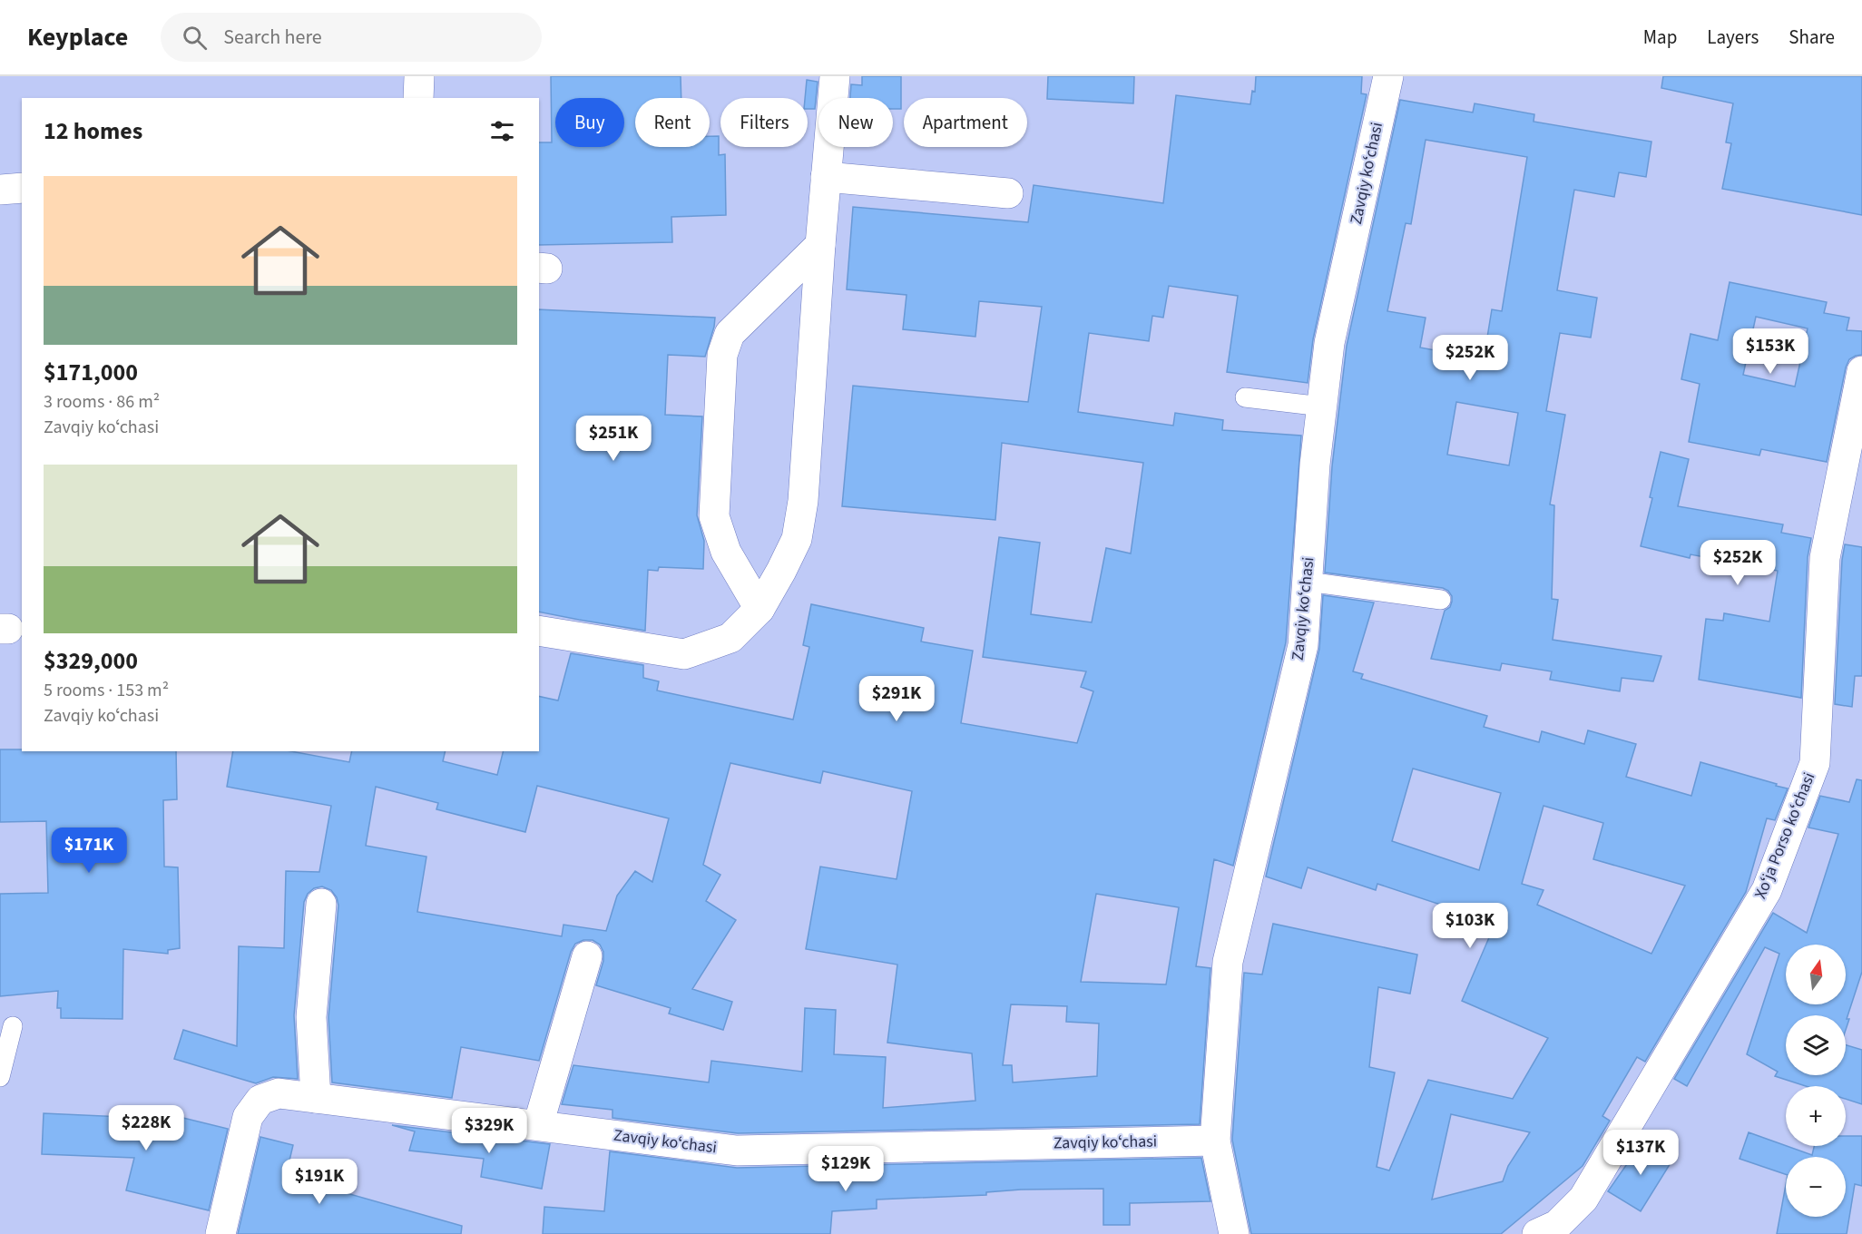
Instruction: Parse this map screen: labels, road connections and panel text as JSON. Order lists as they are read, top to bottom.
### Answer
{
  "streets": {
    "street": ["Zavqiy koʻchasi", "Xoʻja Porso koʻchasi"]
  },
  "north": "top",
  "page": {
    "header": "Keyplace",
    "search": "Search here",
    "nav": ["Map", "Layers", "Share"],
    "chip": [
      "Buy",
      "Rent",
      "Filters",
      "New",
      "Apartment"
    ],
    "heading": "12 homes",
    "list": [
      {
        "name": "$171,000",
        "note": "3 rooms · 86 m² · Zavqiy koʻchasi"
      },
      {
        "name": "$329,000",
        "note": "5 rooms · 153 m² · Zavqiy koʻchasi"
      }
    ],
    "price": [
      "$153K",
      "$252K",
      "$251K",
      "$252K",
      "$291K",
      "$171K",
      "$103K",
      "$228K",
      "$329K",
      "$137K",
      "$129K",
      "$191K"
    ],
    "map_buttons": ["+", "−"]
  }
}
